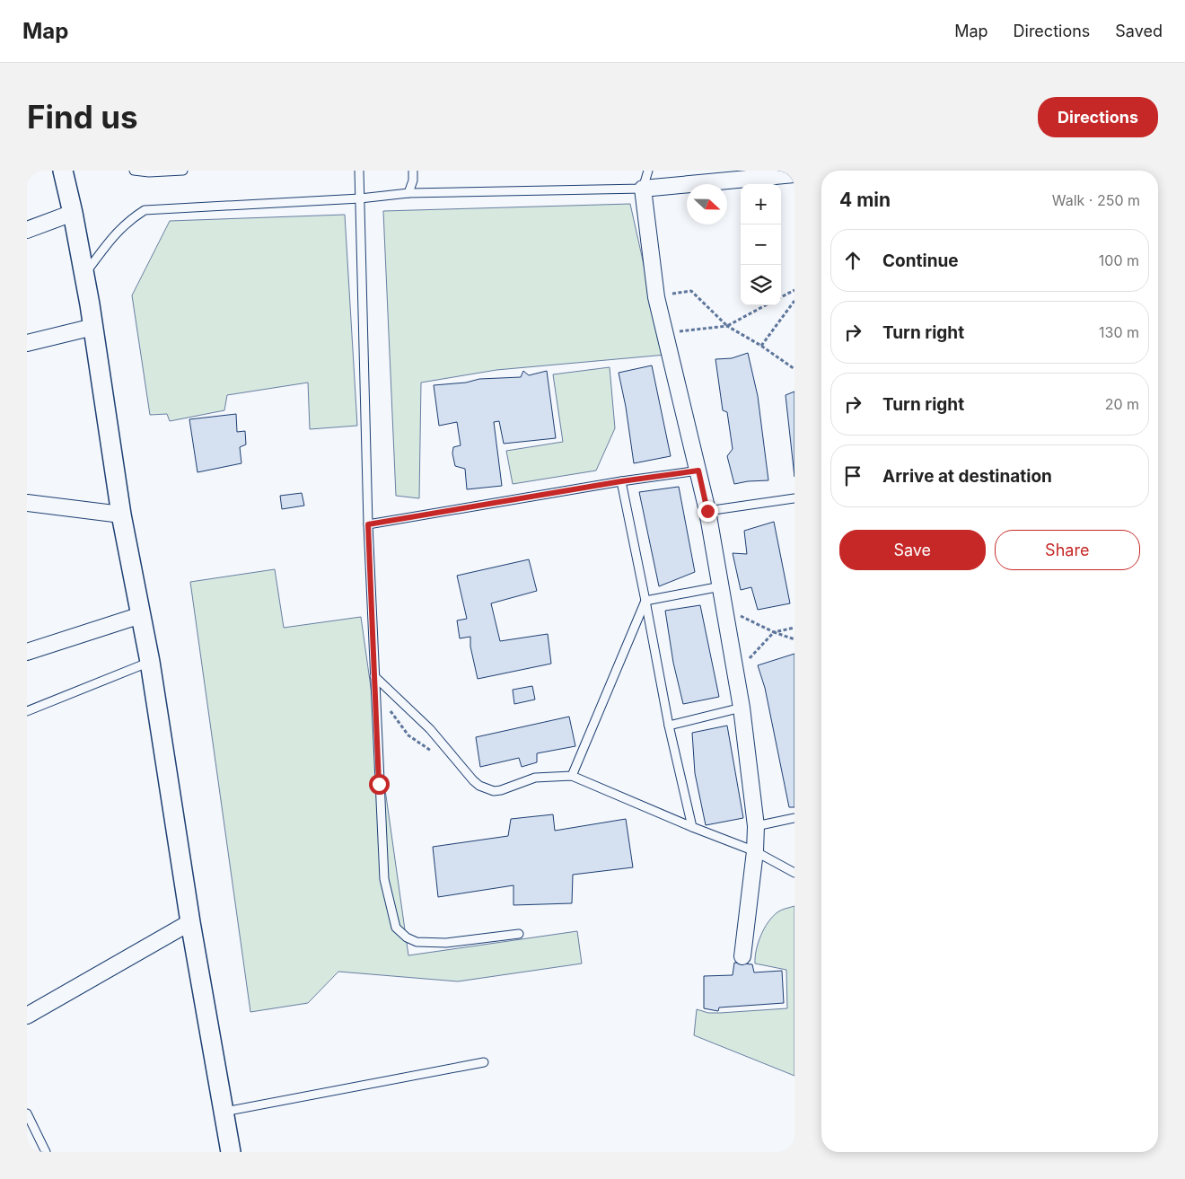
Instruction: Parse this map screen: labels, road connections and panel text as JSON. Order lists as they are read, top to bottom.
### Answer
{
  "north": "right",
  "page": {
    "header": "Map",
    "nav": ["Map", "Directions", "Saved"],
    "buttons": [
      "Directions",
      ["Save", "Share"]
    ],
    "title": "Find us",
    "heading": ["4 min", "Walk · 250 m"],
    "map_buttons": ["+", "−"],
    "list": [
      ["Continue", "100 m"],
      ["Turn right", "130 m"],
      ["Turn right", "20 m"],
      "Arrive at destination"
    ]
  }
}
